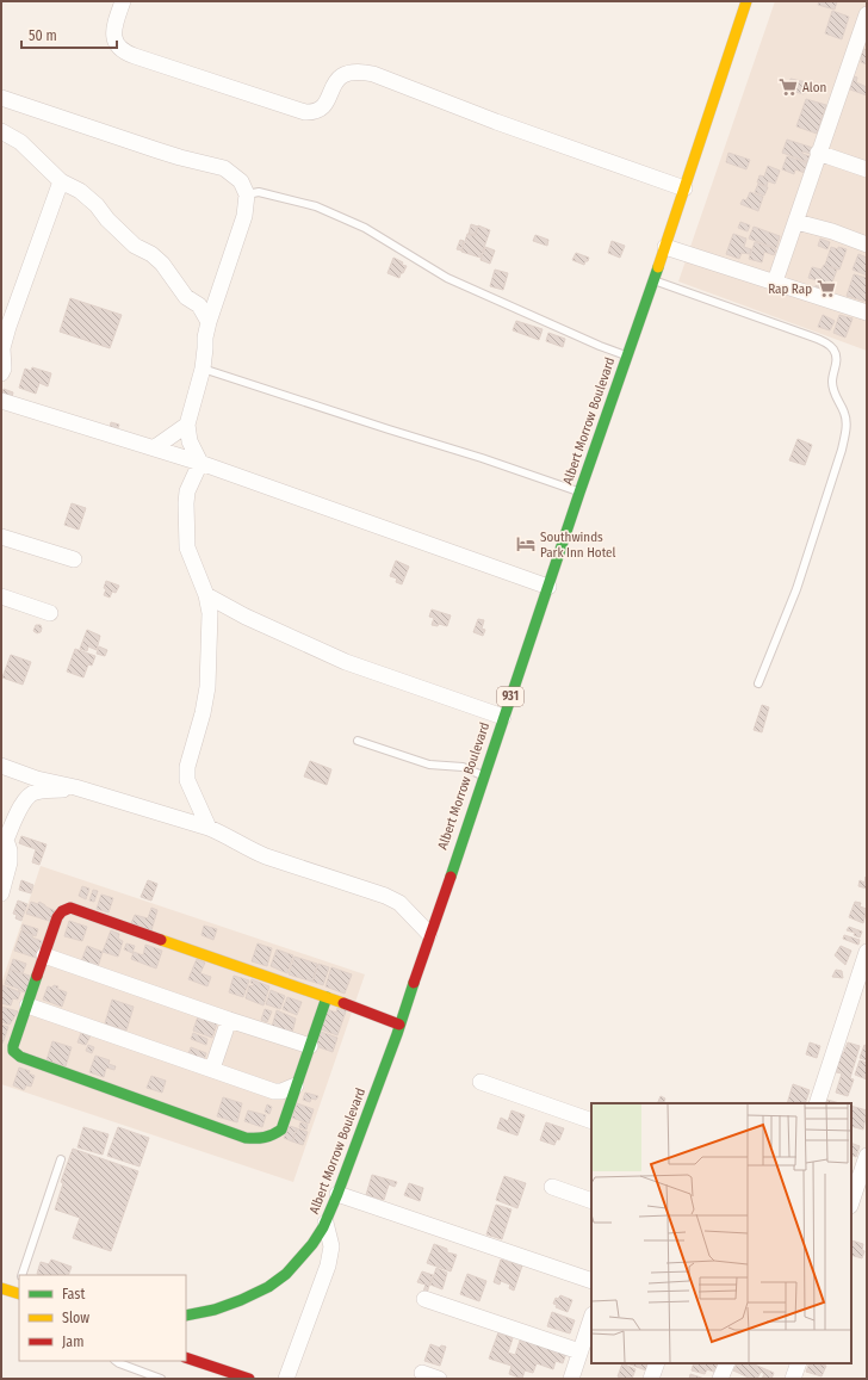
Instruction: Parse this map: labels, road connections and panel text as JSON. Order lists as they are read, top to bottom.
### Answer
{
  "streets": {
    "main road": ["Albert Morrow Boulevard", "931"]
  },
  "places": {
    "supermarket": ["Alon", "Rap Rap"],
    "hotel": ["Southwinds Park Inn Hotel"]
  },
  "legend": ["Fast", "Slow", "Jam"],
  "scale_bar": "50 m"
}
